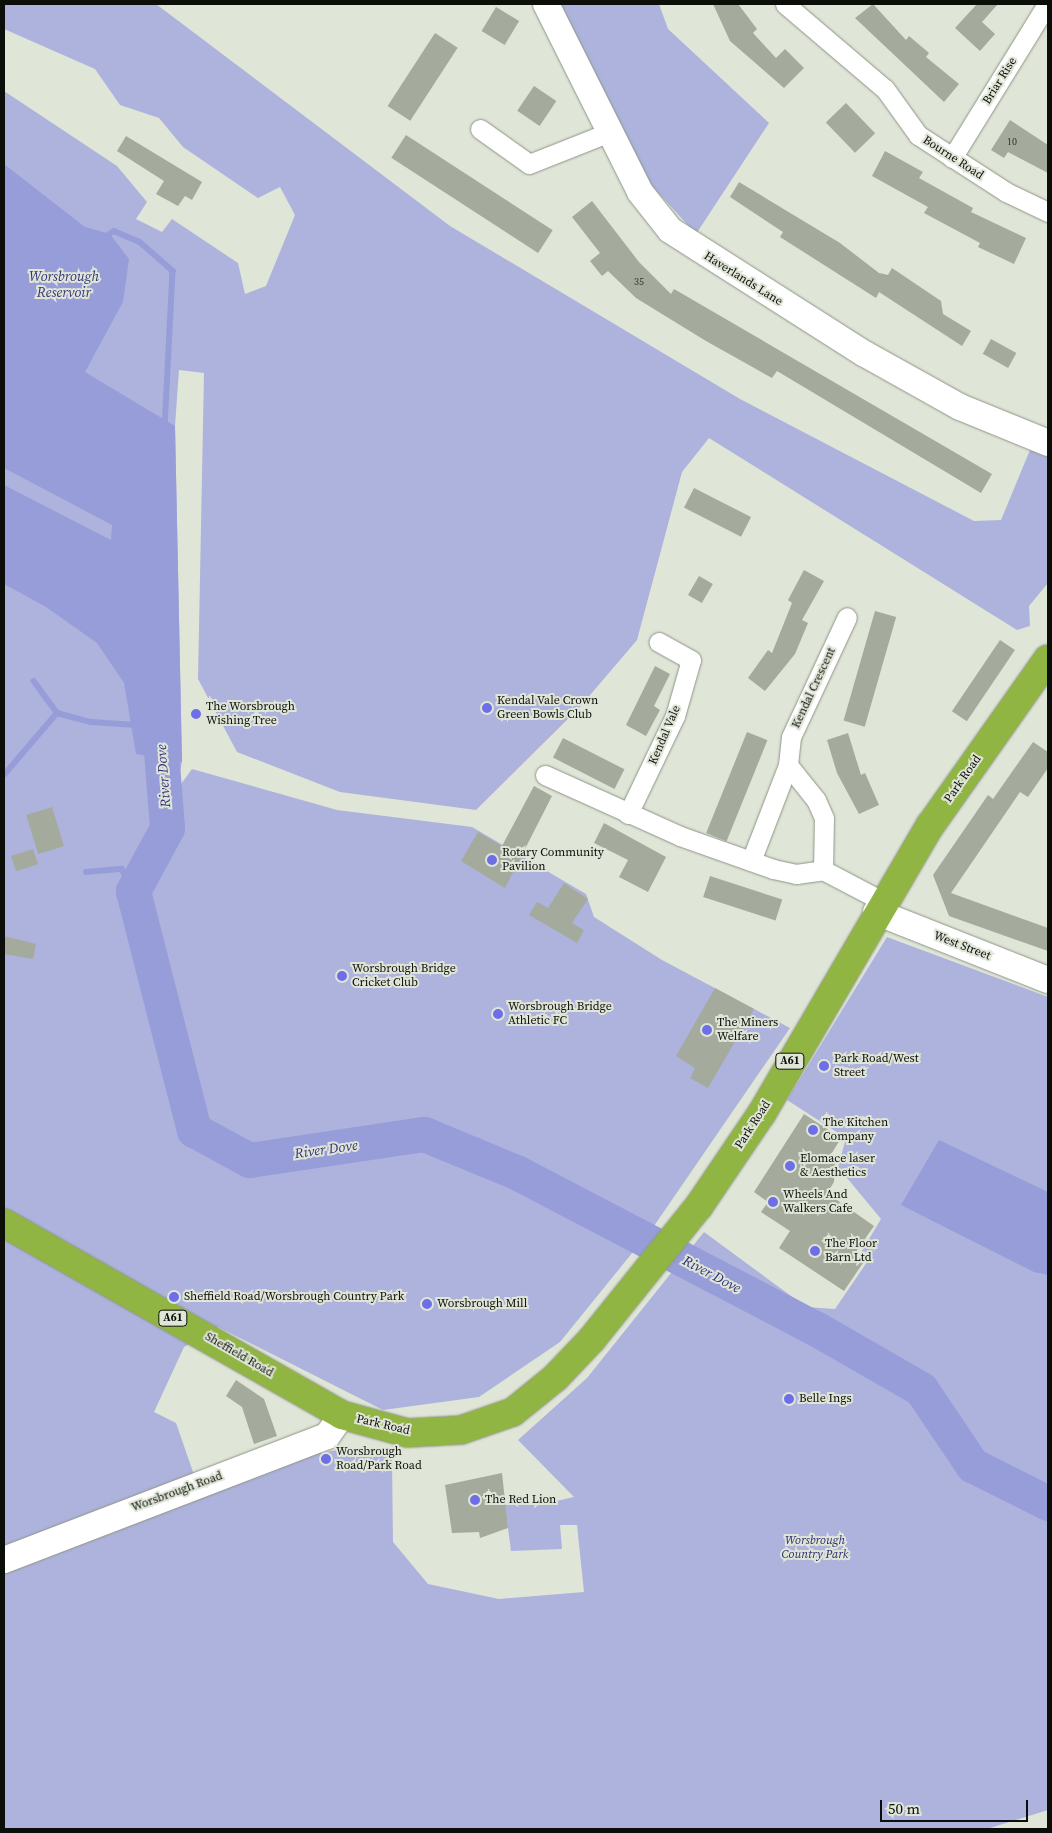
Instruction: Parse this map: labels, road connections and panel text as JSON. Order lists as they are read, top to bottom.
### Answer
{
  "streets": {
    "highway": ["Park Road", "A61", "Sheffield Road"],
    "street": [
      "Briar Rise",
      "Bourne Road",
      "Haverlands Lane",
      "Kendal Crescent",
      "Kendal Vale",
      "West Street",
      "Worsbrough Road"
    ]
  },
  "crossings": [
    ["Briar Rise", "Bourne Road"],
    ["Park Road", "West Street"],
    ["Park Road", "Sheffield Road"],
    ["Park Road", "Worsbrough Road"],
    ["Sheffield Road", "Worsbrough Road"]
  ],
  "water": ["Worsbrough Reservoir", "River Dove"],
  "parks": ["Worsbrough Country Park"],
  "places": [
    "Kendal Vale Crown Green Bowls Club",
    "The Worsbrough Wishing Tree",
    "Rotary Community Pavilion",
    "Worsbrough Bridge Cricket Club",
    "Worsbrough Bridge Athletic FC",
    "The Miners Welfare",
    "Park Road/West Street",
    "The Kitchen Company",
    "Elomace laser & Aesthetics",
    "Wheels And Walkers Cafe",
    "The Floor Barn Ltd",
    "Sheffield Road/Worsbrough Country Park",
    "Worsbrough Mill",
    "Belle Ings",
    "Worsbrough Road/Park Road",
    "The Red Lion"
  ],
  "house_numbers": ["10", "35"],
  "scale_bar": "50 m"
}
